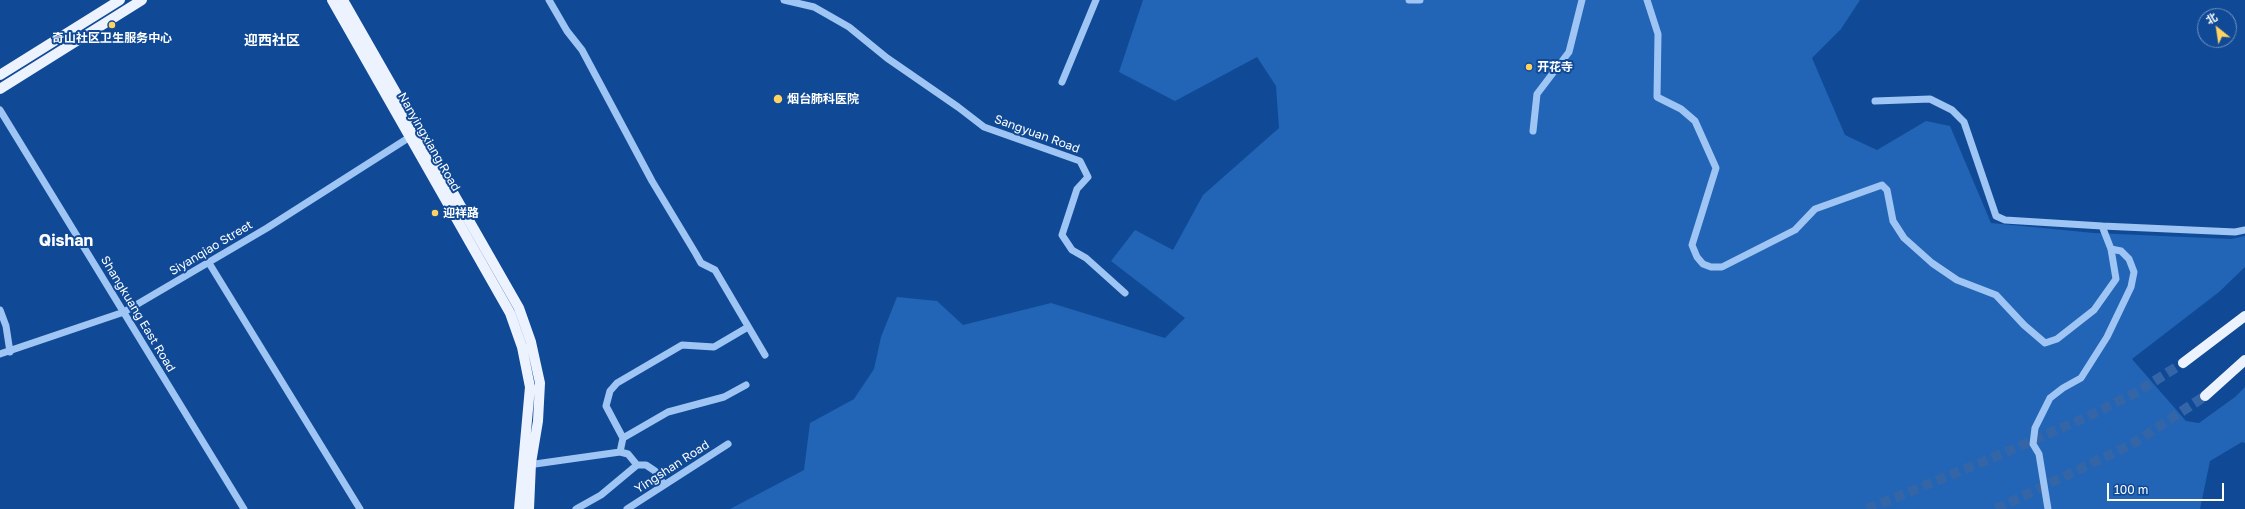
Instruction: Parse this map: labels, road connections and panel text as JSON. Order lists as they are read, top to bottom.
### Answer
{
  "streets": {
    "main road": ["Nanyingxiang Road"],
    "street": [
      "Sangyuan Road",
      "Siyanqiao Street",
      "Shangkuang East Road",
      "Yingshan Road"
    ]
  },
  "crossings": [
    ["Nanyingxiang Road", "Siyanqiao Street"],
    ["Siyanqiao Street", "Shangkuang East Road"]
  ],
  "districts": ["迎西社区", "Qishan"],
  "places": [
    "奇山社区卫生服务中心",
    "开花寺",
    "烟台肺科医院",
    "迎祥路"
  ],
  "scale_bar": "100 m",
  "north": "top left"
}
